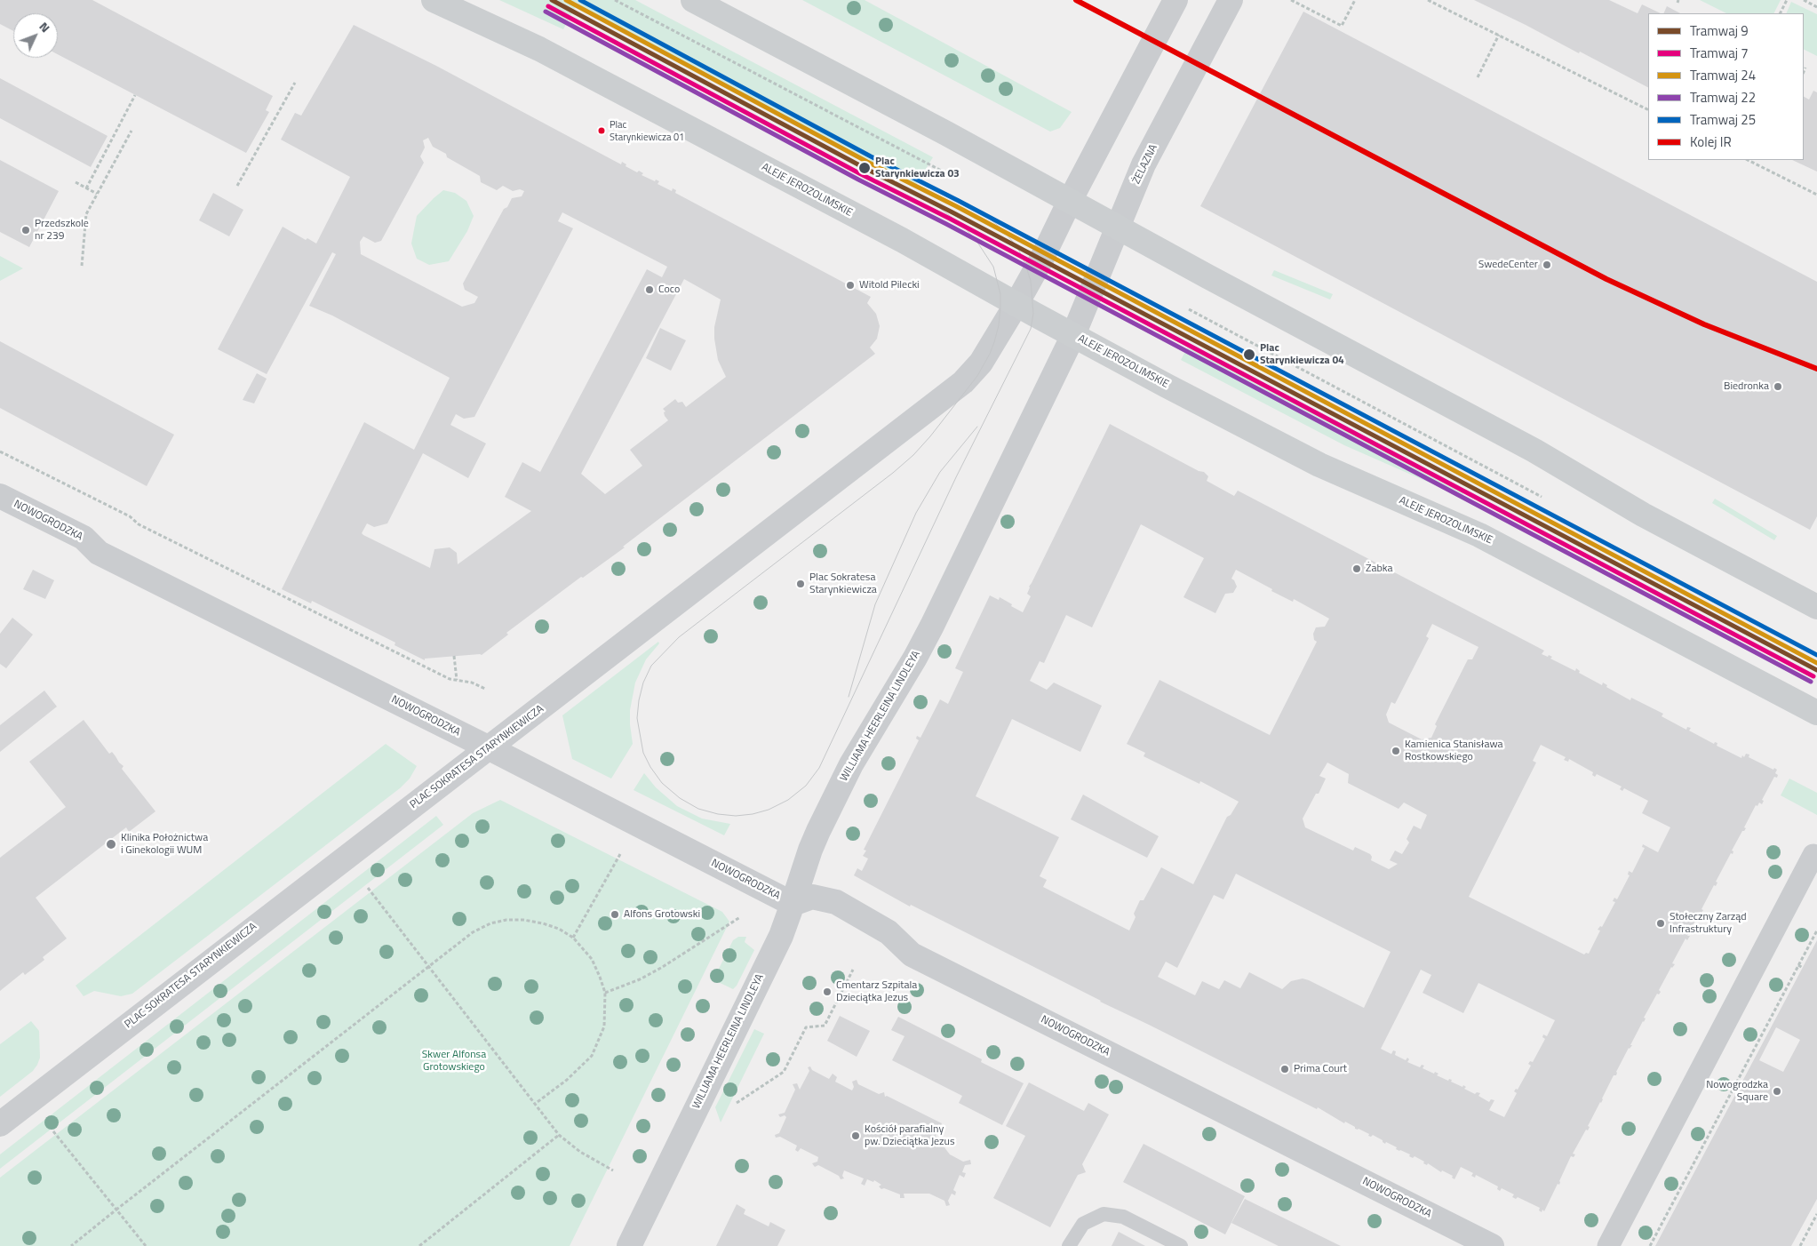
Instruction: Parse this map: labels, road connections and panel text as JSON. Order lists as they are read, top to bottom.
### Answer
{
  "streets": {
    "main road": ["ALEJE JEROZOLIMSKIE"],
    "street": [
      "ŻELAZNA",
      "NOWOGRODZKA",
      "WILLIAMA HEERLEINA LINDLEYA",
      "PLAC SOKRATESA STARYNKIEWICZA"
    ]
  },
  "crossings": [
    ["ŻELAZNA", "ALEJE JEROZOLIMSKIE"],
    ["ŻELAZNA", "WILLIAMA HEERLEINA LINDLEYA"],
    ["ALEJE JEROZOLIMSKIE", "WILLIAMA HEERLEINA LINDLEYA"],
    ["ALEJE JEROZOLIMSKIE", "PLAC SOKRATESA STARYNKIEWICZA"],
    ["NOWOGRODZKA", "WILLIAMA HEERLEINA LINDLEYA"],
    ["NOWOGRODZKA", "PLAC SOKRATESA STARYNKIEWICZA"]
  ],
  "parks": ["Skwer Alfonsa Grotowskiego"],
  "places": [
    "Plac Starynkiewicza 01",
    "Plac Starynkiewicza 03",
    "Przedszkole nr 239",
    "SwedeCenter",
    "Witold Pilecki",
    "Coco",
    "Plac Starynkiewicza 04",
    "Biedronka",
    "Żabka",
    "Plac Sokratesa Starynkiewicza",
    "Kamienica Stanisława Rostkowskiego",
    "Klinika Położnictwa i Ginekologii WUM",
    "Alfons Grotowski",
    "Stołeczny Zarząd Infrastruktury",
    "Cmentarz Szpitala Dzieciątka Jezus",
    "Prima Court",
    "Nowogrodzka Square",
    "Kościół parafialny pw. Dzieciątka Jezus"
  ],
  "lines": [
    "tram line 9",
    "tram line 24",
    "tram line 25",
    "rail line IR",
    "tram line 7",
    "tram line 22"
  ],
  "legend": [
    "Tramwaj 9",
    "Tramwaj 7",
    "Tramwaj 24",
    "Tramwaj 22",
    "Tramwaj 25",
    "Kolej IR"
  ],
  "north": "top right"
}
